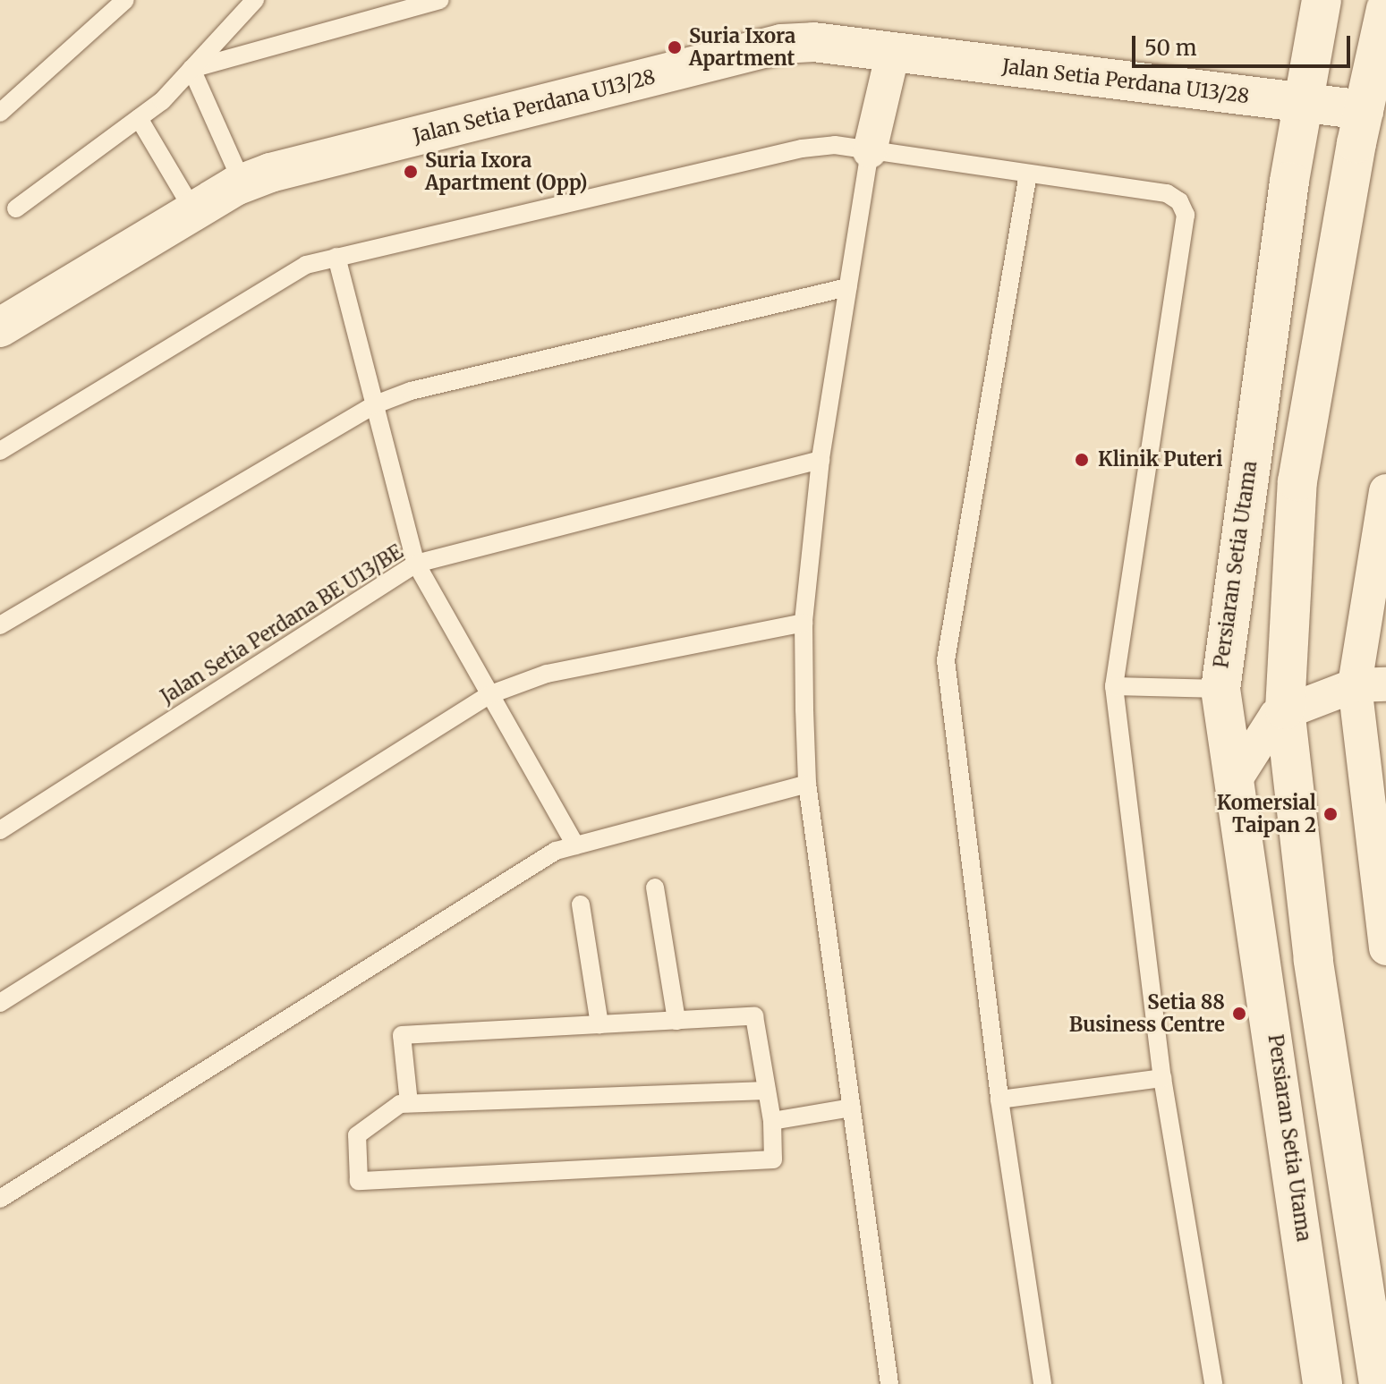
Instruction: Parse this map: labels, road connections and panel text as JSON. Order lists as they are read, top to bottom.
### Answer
{
  "streets": {
    "street": ["Jalan Setia Perdana U13/28", "Persiaran Setia Utama"],
    "lane": ["Jalan Setia Perdana BE U13/BE"]
  },
  "crossings": [
    ["Jalan Setia Perdana U13/28", "Persiaran Setia Utama"]
  ],
  "places": [
    "Suria Ixora Apartment",
    "Suria Ixora Apartment (Opp)",
    "Klinik Puteri",
    "Komersial Taipan 2",
    "Setia 88 Business Centre"
  ],
  "scale_bar": "50 m"
}
